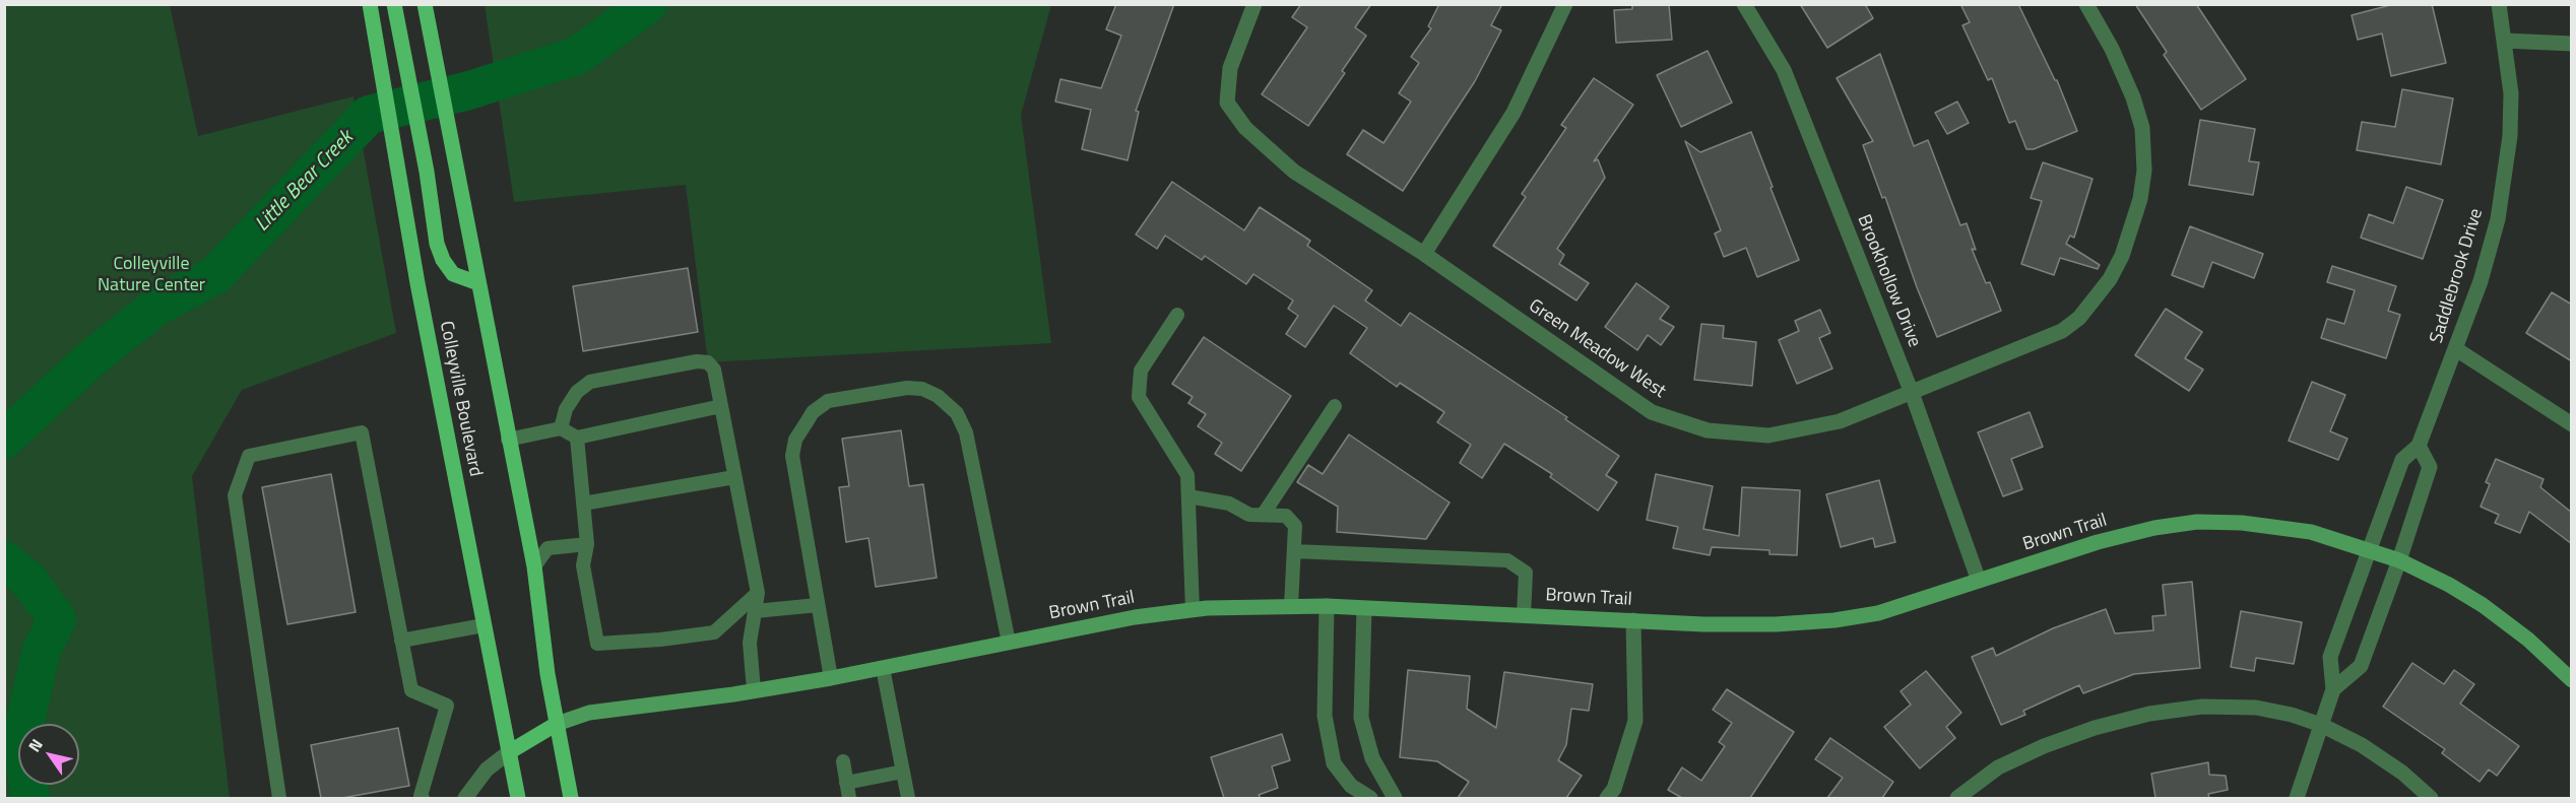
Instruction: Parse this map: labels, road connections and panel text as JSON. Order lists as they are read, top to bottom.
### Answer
{
  "streets": {
    "main road": ["Colleyville Boulevard"],
    "street": [
      "Saddlebrook Drive",
      "Brookhollow Drive",
      "Green Meadow West",
      "Brown Trail"
    ]
  },
  "crossings": [
    ["Saddlebrook Drive", "Brown Trail"],
    ["Brookhollow Drive", "Green Meadow West"],
    ["Brookhollow Drive", "Brown Trail"]
  ],
  "water": ["Little Bear Creek"],
  "parks": ["Colleyville Nature Center"],
  "north": "top left"
}
